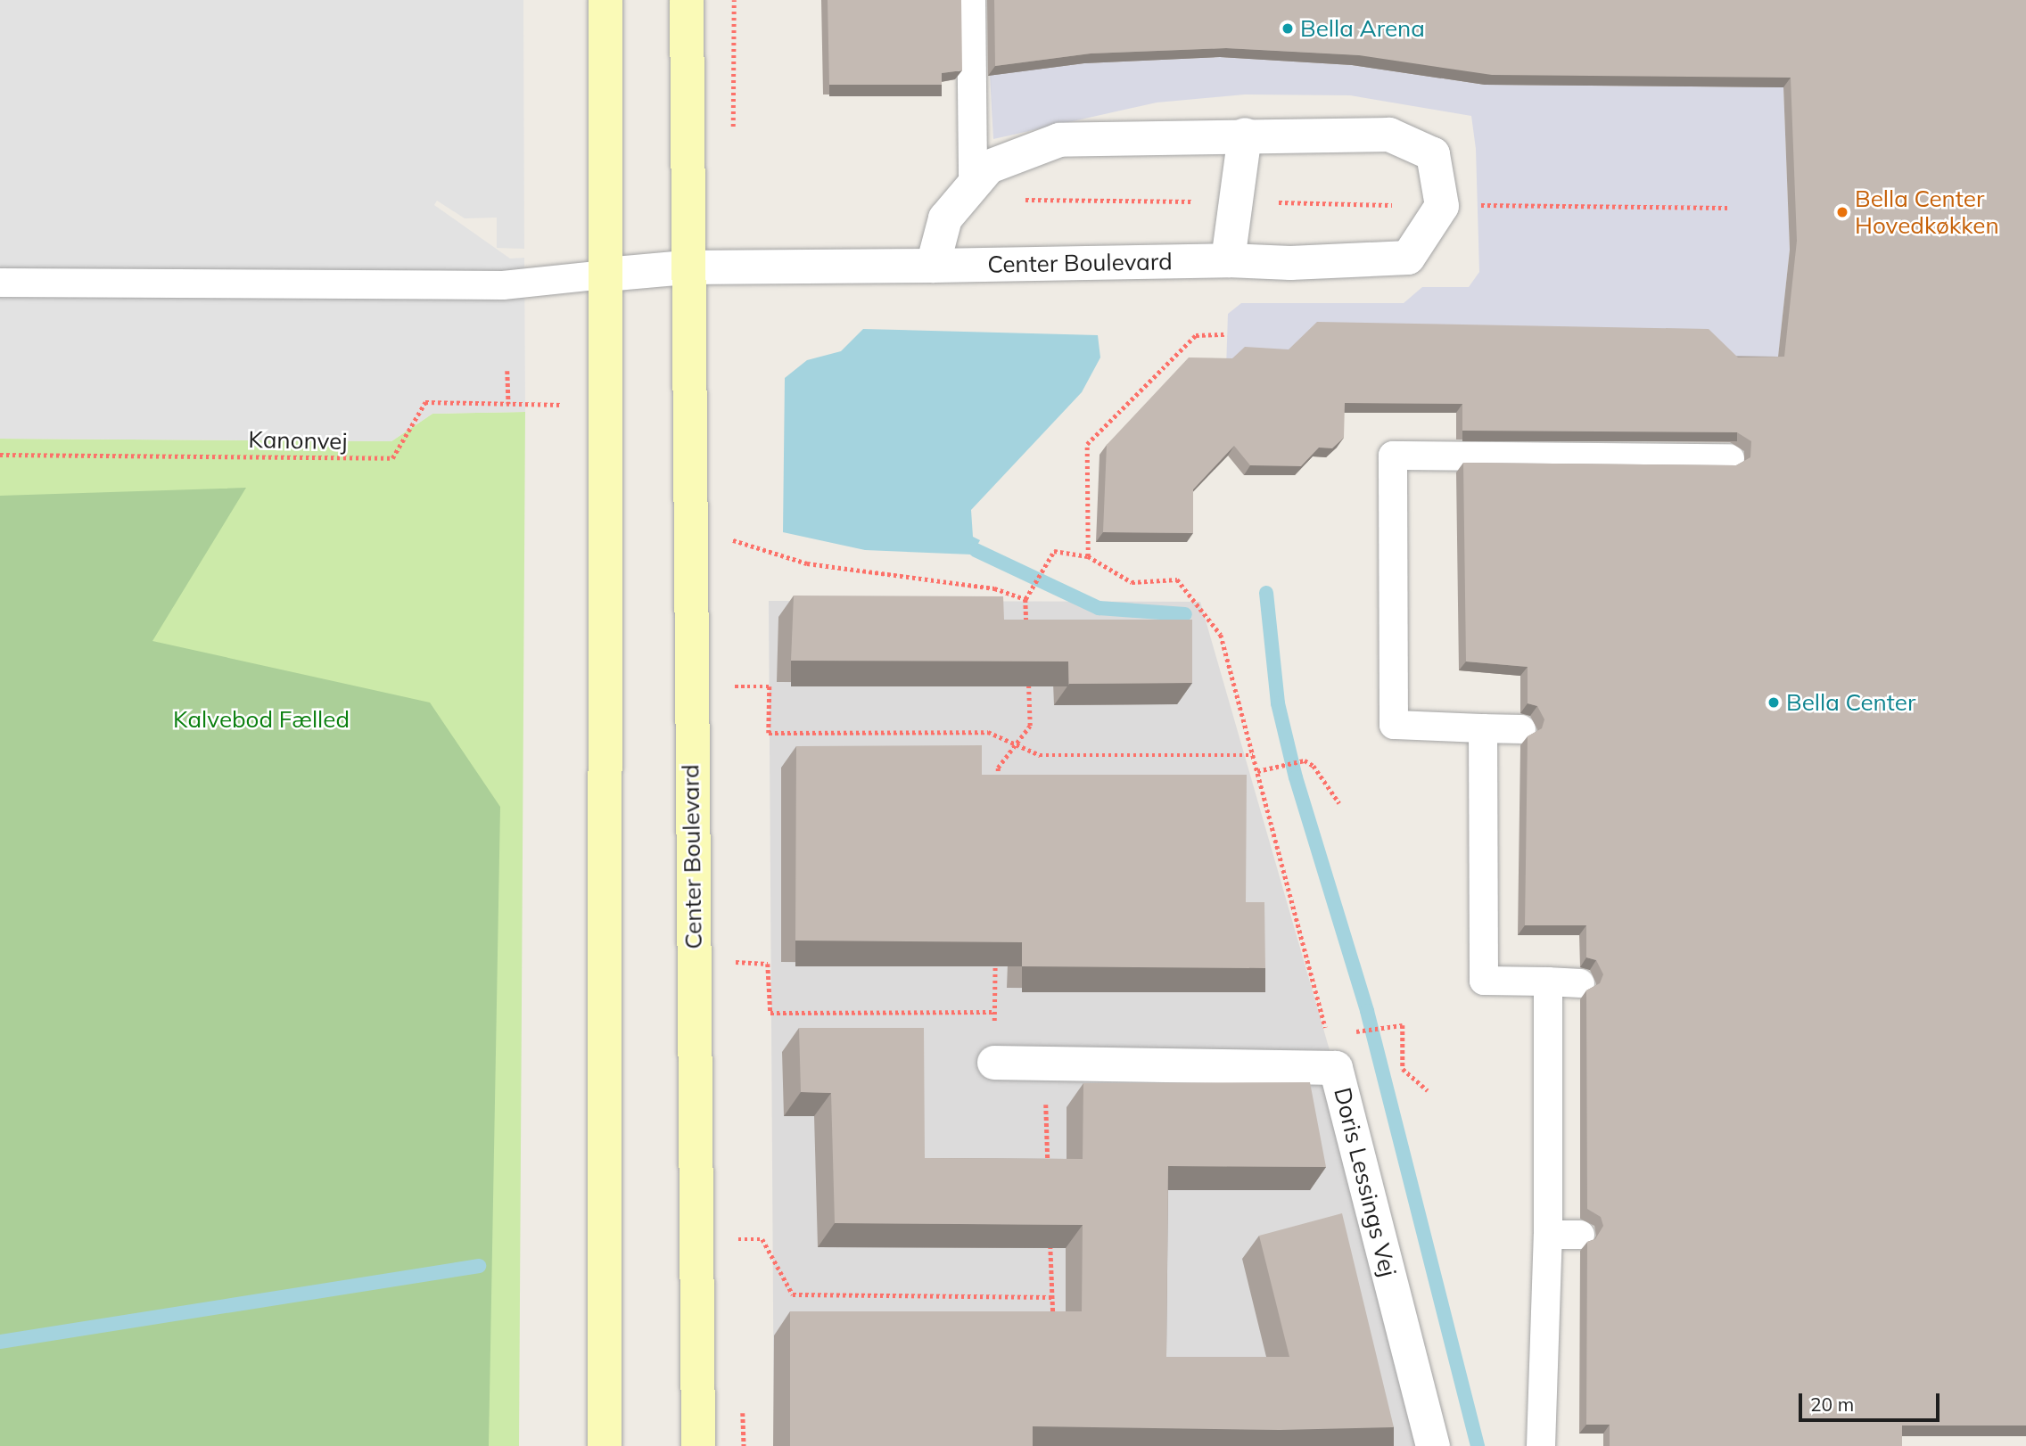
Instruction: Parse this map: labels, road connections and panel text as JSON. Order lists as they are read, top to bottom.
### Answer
{
  "streets": {
    "street": ["Center Boulevard", "Doris Lessings Vej"],
    "path": ["Kanonvej"]
  },
  "parks": ["Kalvebod Fælled"],
  "places": ["Bella Arena", "Bella Center Hovedkøkken", "Bella Center"],
  "scale_bar": "20 m"
}
